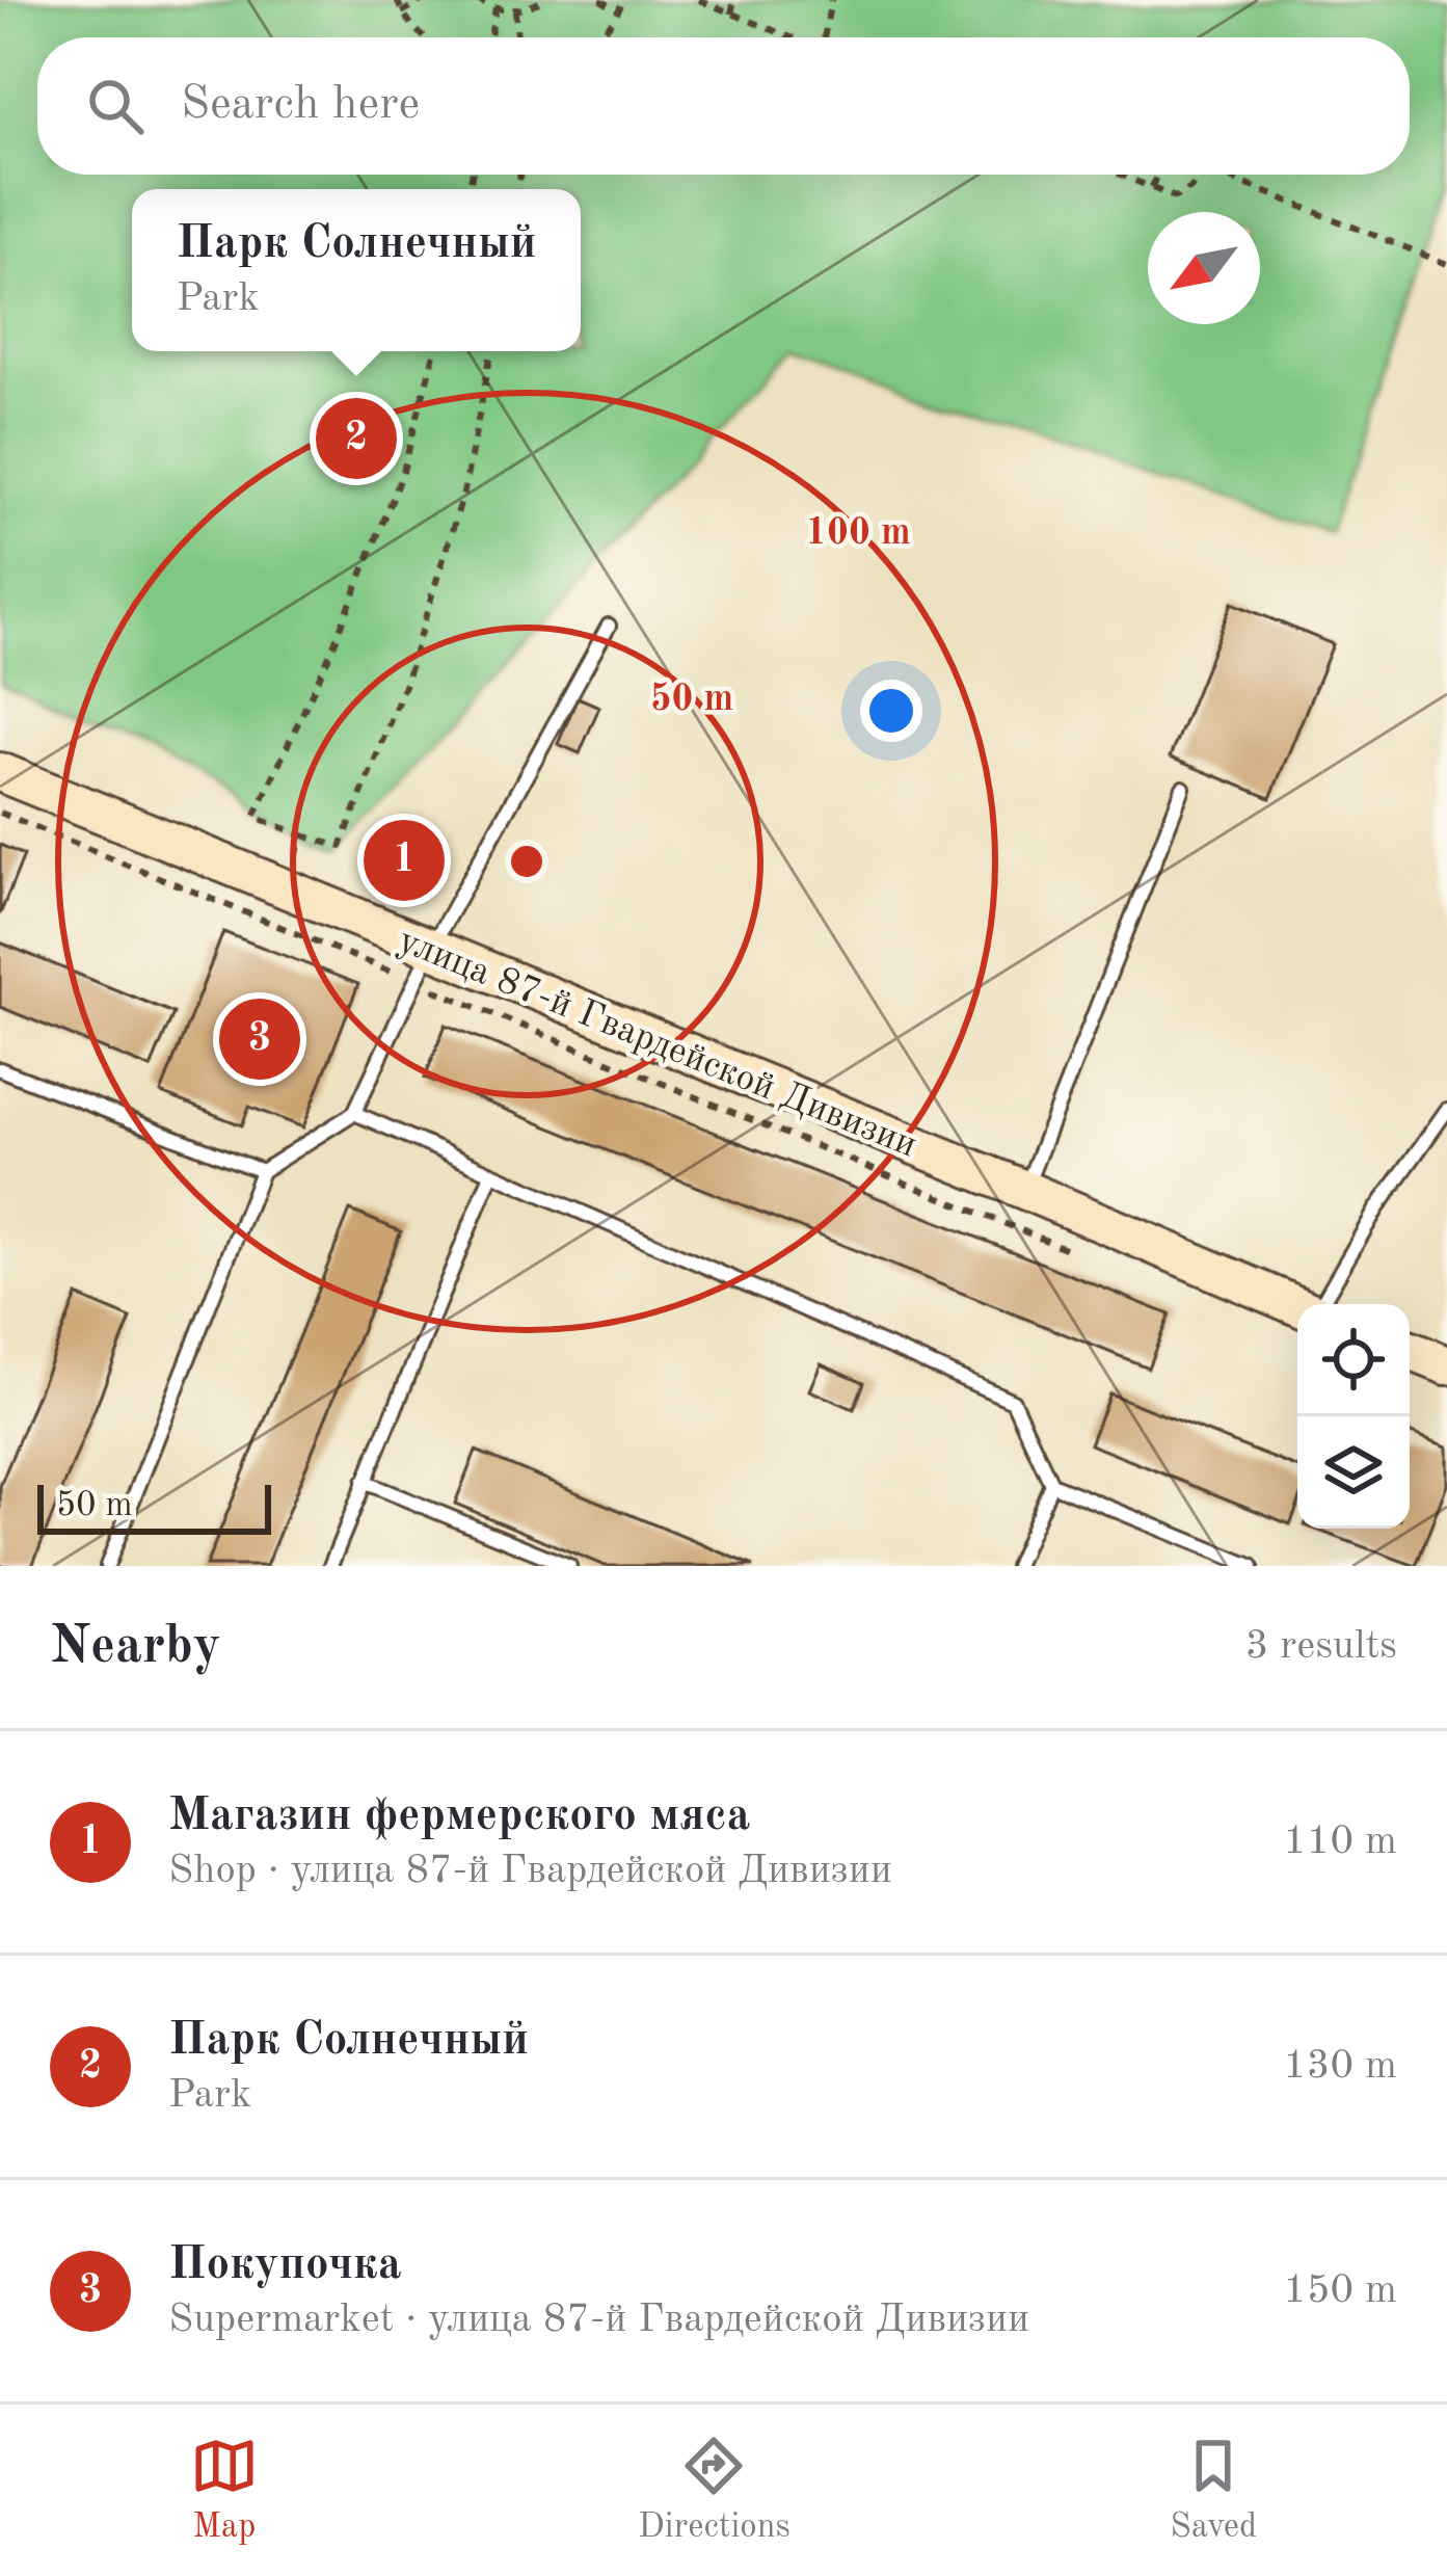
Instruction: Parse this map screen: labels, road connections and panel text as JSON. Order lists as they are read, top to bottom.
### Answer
{
  "streets": {
    "street": ["улица 87-й Гвардейской Дивизии"]
  },
  "scale_bar": "50 m",
  "north": "bottom left",
  "page": {
    "search": "Search here",
    "popup": ["Парк Солнечный", "Park"],
    "pins": ["2", "1", "3"],
    "scale": "50 m",
    "heading": ["Nearby", "3 results"],
    "list": [
      {
        "mark": "1",
        "name": "Магазин фермерского мяса",
        "note": "Shop · улица 87-й Гвардейской Дивизии",
        "value": "110 m"
      },
      {
        "mark": "2",
        "name": "Парк Солнечный",
        "note": "Park",
        "value": "130 m"
      },
      {
        "mark": "3",
        "name": "Покупочка",
        "note": "Supermarket · улица 87-й Гвардейской Дивизии",
        "value": "150 m"
      }
    ],
    "nav": ["Map", "Directions", "Saved"]
  },
  "rings": ["100 m", "50 m"]
}
